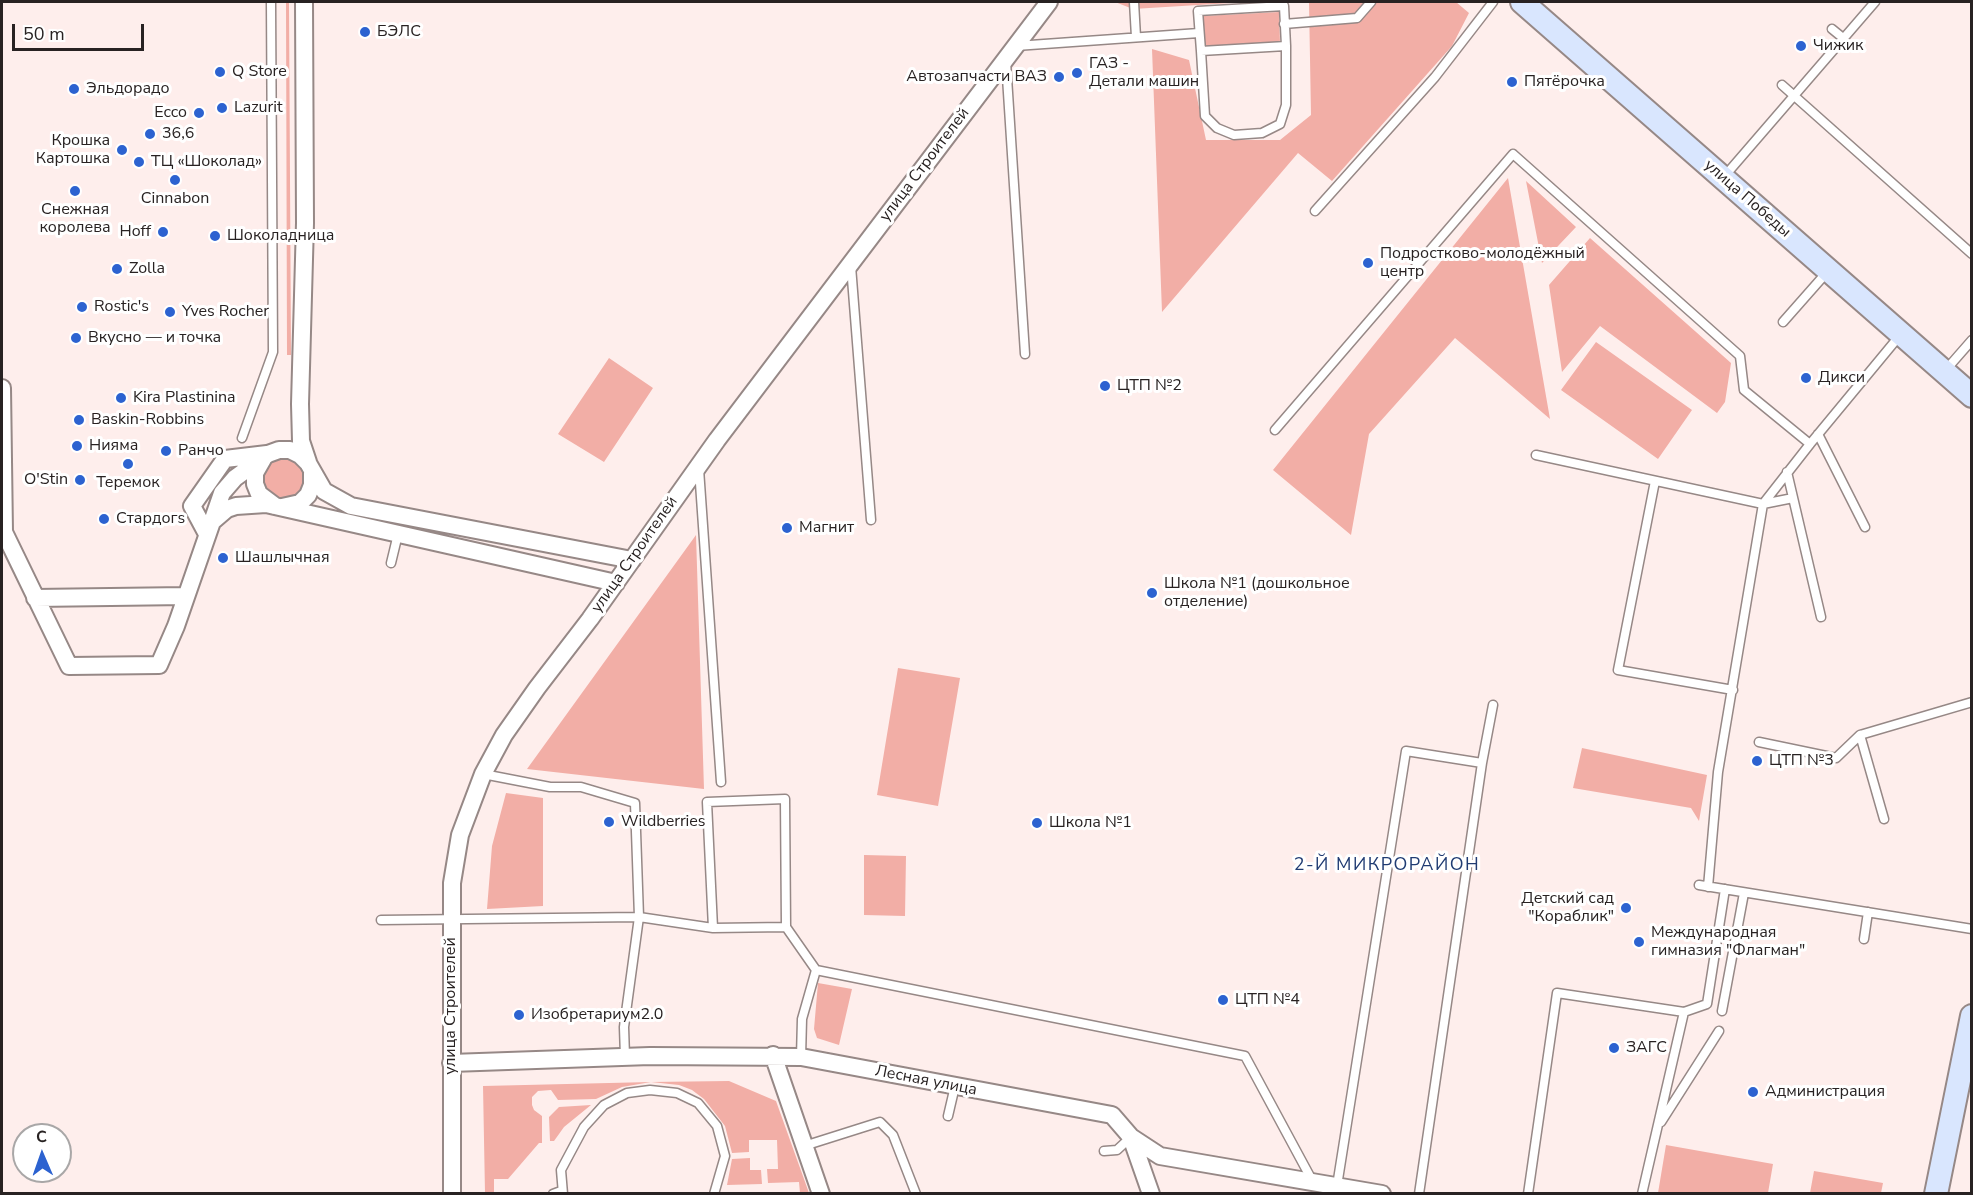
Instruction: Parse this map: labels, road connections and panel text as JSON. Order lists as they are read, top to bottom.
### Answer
{
  "streets": {
    "street": ["улица Строителей", "улица Победы", "Лесная улица"]
  },
  "crossings": [
    ["улица Строителей", "Лесная улица"]
  ],
  "districts": ["2-Й МИКРОРАЙОН"],
  "places": [
    "БЭЛС",
    "Чижик",
    "Q Store",
    "ГАЗ - Детали машин",
    "Автозапчасти ВАЗ",
    "Пятёрочка",
    "Эльдорадо",
    "Lazurit",
    "Ecco",
    "36,6",
    "Крошка Картошка",
    "ТЦ «Шоколад»",
    "Cinnabon",
    "Снежная королева",
    "Hoff",
    "Шоколадница",
    "Подростково-молодёжный центр",
    "Zolla",
    "Rostic's",
    "Yves Rocher",
    "Вкусно — и точка",
    "Дикси",
    "ЦТП №2",
    "Kira Plastinina",
    "Baskin-Robbins",
    "Нияма",
    "Ранчо",
    "Теремок",
    "O'Stin",
    "Стардогs",
    "Магнит",
    "Шашлычная",
    "Школа №1 (дошкольное отделение)",
    "ЦТП №3",
    "Wildberries",
    "Школа №1",
    "Детский сад \"Кораблик\"",
    "Международная гимназия \"Флагман\"",
    "ЦТП №4",
    "Изобретариум2.0",
    "ЗАГС",
    "Администрация"
  ],
  "scale_bar": "50 m",
  "north": "top"
}
